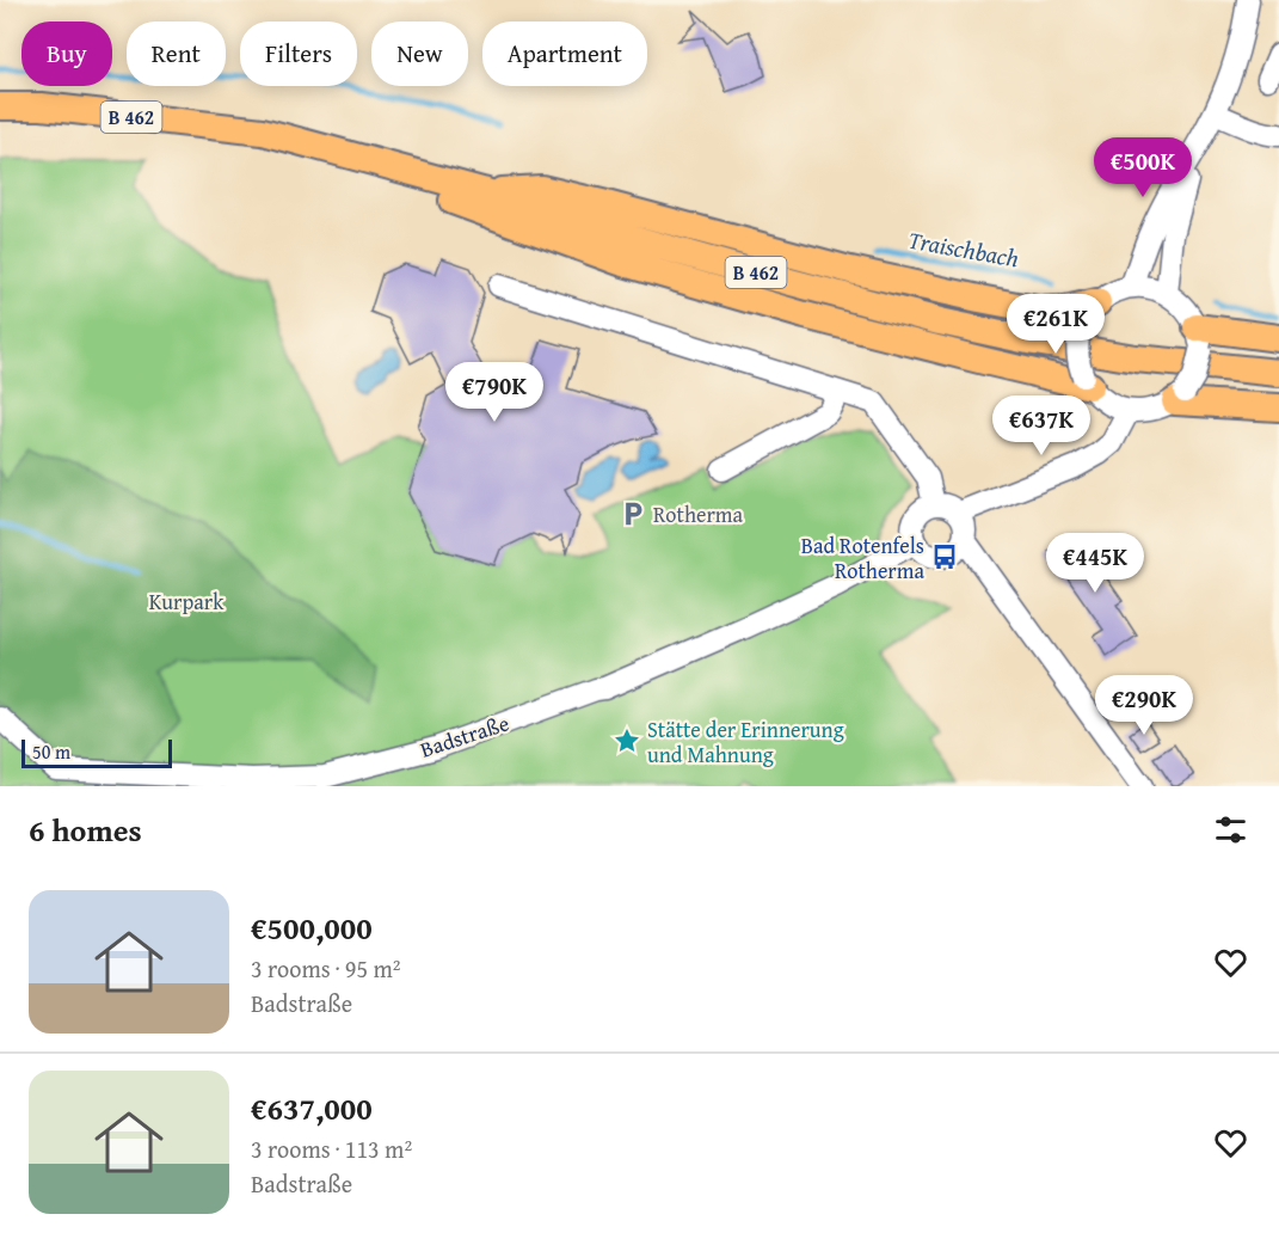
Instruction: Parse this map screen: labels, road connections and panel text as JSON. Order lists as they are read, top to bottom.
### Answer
{
  "streets": {
    "main road": ["B 462"],
    "street": ["Badstraße"]
  },
  "water": ["Traischbach"],
  "parks": ["Kurpark"],
  "places": {
    "parking": ["Rotherma"],
    "bus stop": ["Bad Rotenfels Rotherma"],
    "place": ["Stätte der Erinnerung und Mahnung"]
  },
  "scale_bar": "50 m",
  "page": {
    "chip": [
      "Buy",
      "Rent",
      "Filters",
      "New",
      "Apartment"
    ],
    "price": [
      "€500K",
      "€261K",
      "€790K",
      "€637K",
      "€445K",
      "€290K"
    ],
    "scale": "50 m",
    "heading": "6 homes",
    "list": [
      {
        "name": "€500,000",
        "note": "3 rooms · 95 m² · Badstraße"
      },
      {
        "name": "€637,000",
        "note": "3 rooms · 113 m² · Badstraße"
      }
    ]
  }
}
